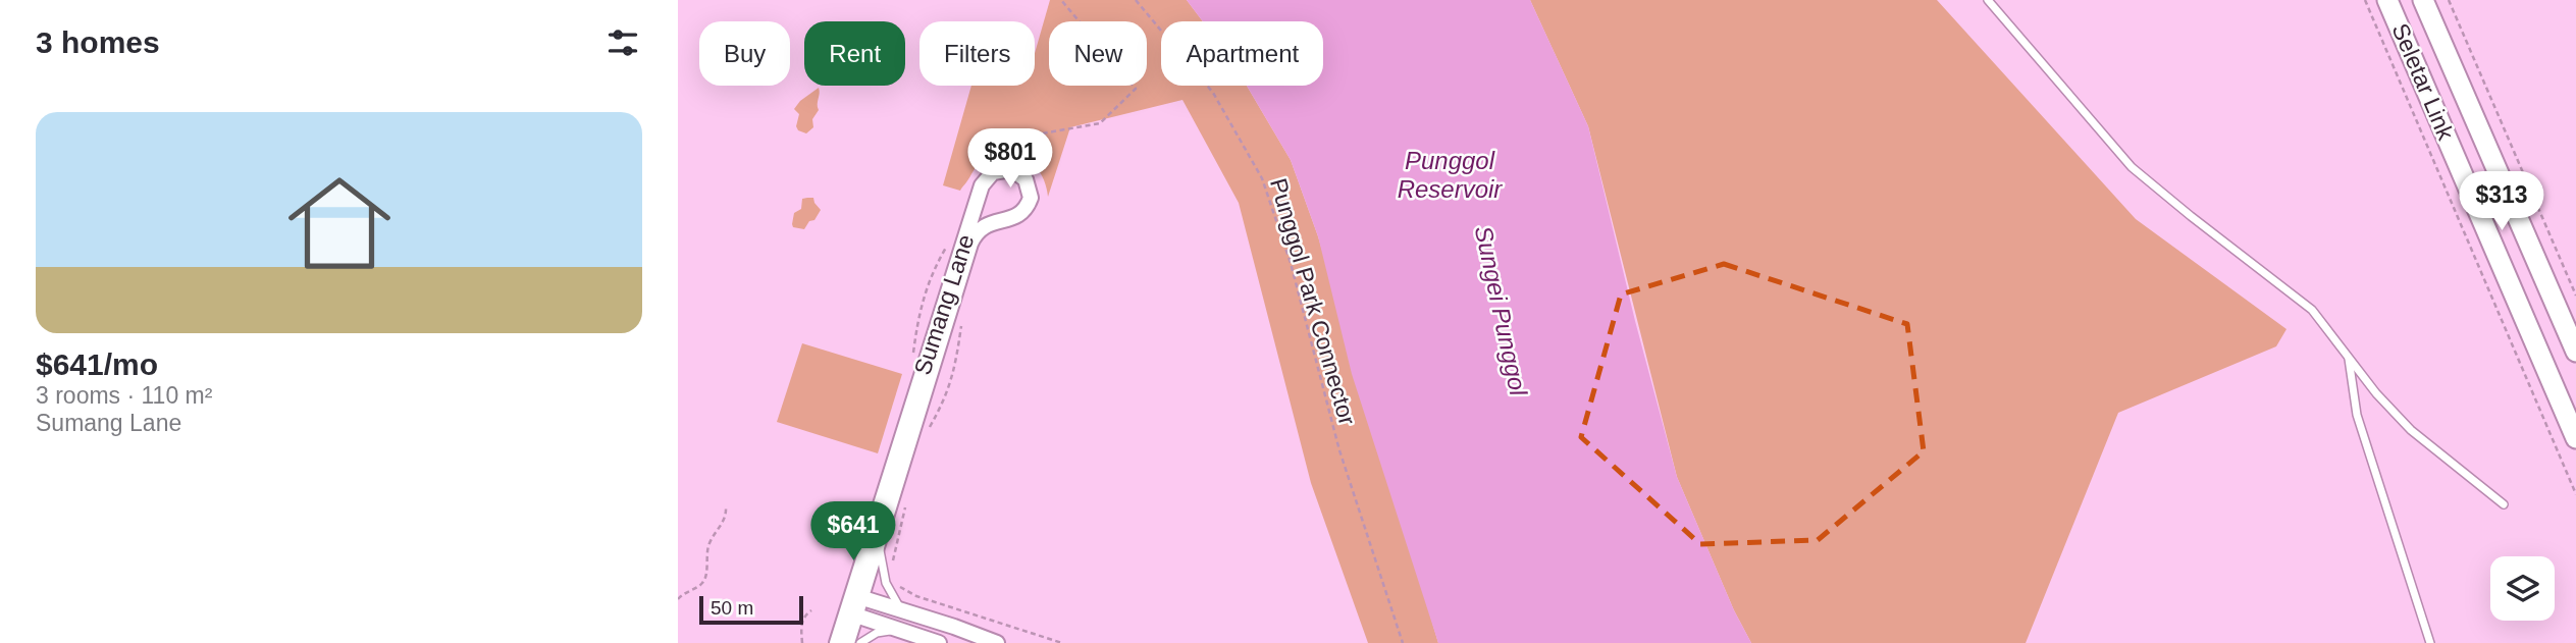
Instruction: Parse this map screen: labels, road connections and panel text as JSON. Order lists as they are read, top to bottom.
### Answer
{
  "streets": {
    "main road": ["Seletar Link"],
    "street": ["Sumang Lane"],
    "path": ["Punggol Park Connector"]
  },
  "water": ["Punggol Reservoir", "Sungei Punggol"],
  "scale_bar": "50 m",
  "page": {
    "heading": "3 homes",
    "chip": [
      "Buy",
      "Rent",
      "Filters",
      "New",
      "Apartment"
    ],
    "list": [
      {
        "name": "$641/mo",
        "note": "3 rooms · 110 m² · Sumang Lane"
      }
    ],
    "price": ["$801", "$313", "$641"],
    "scale": "50 m"
  }
}
